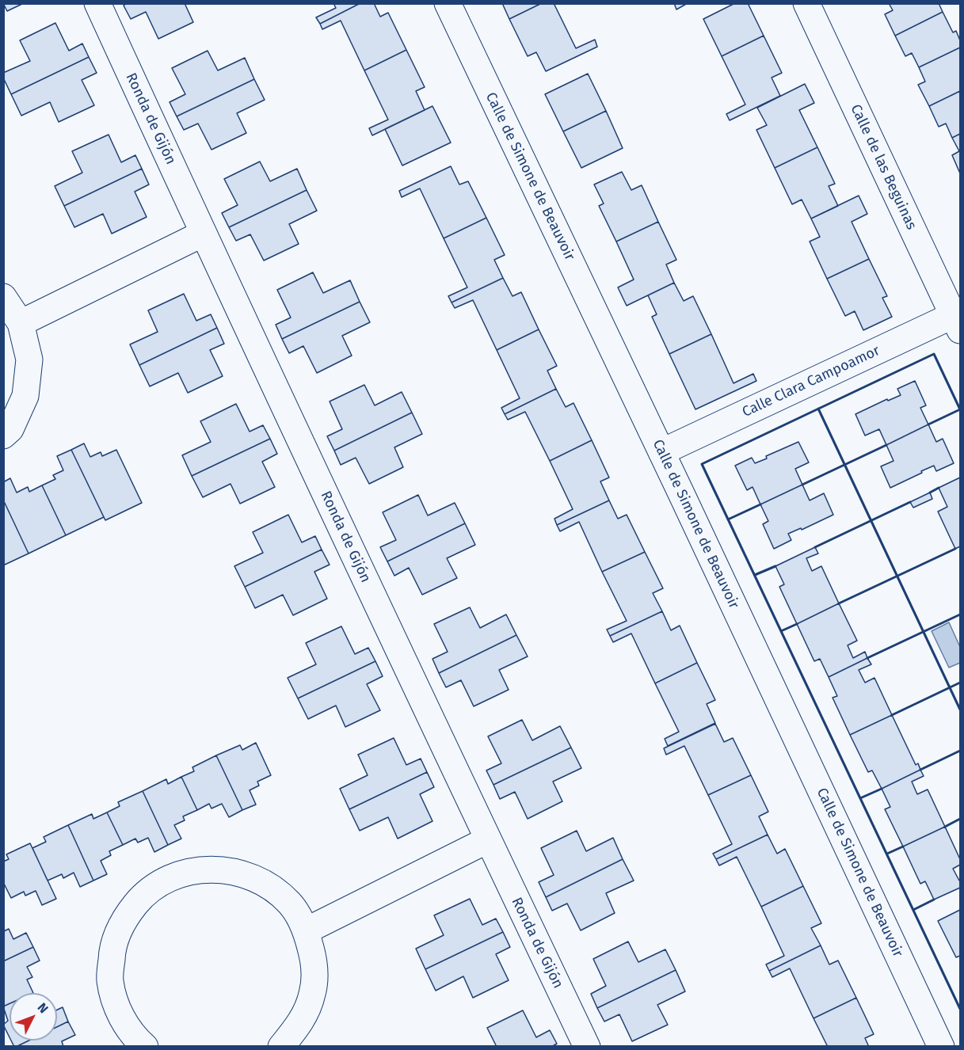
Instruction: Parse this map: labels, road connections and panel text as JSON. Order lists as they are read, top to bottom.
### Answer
{
  "streets": {
    "street": [
      "Ronda de Gijón",
      "Calle de las Beguinas",
      "Calle de Simone de Beauvoir",
      "Calle Clara Campoamor"
    ]
  },
  "crossings": [
    ["Calle de las Beguinas", "Calle Clara Campoamor"],
    ["Calle de Simone de Beauvoir", "Calle Clara Campoamor"]
  ],
  "north": "top right"
}
